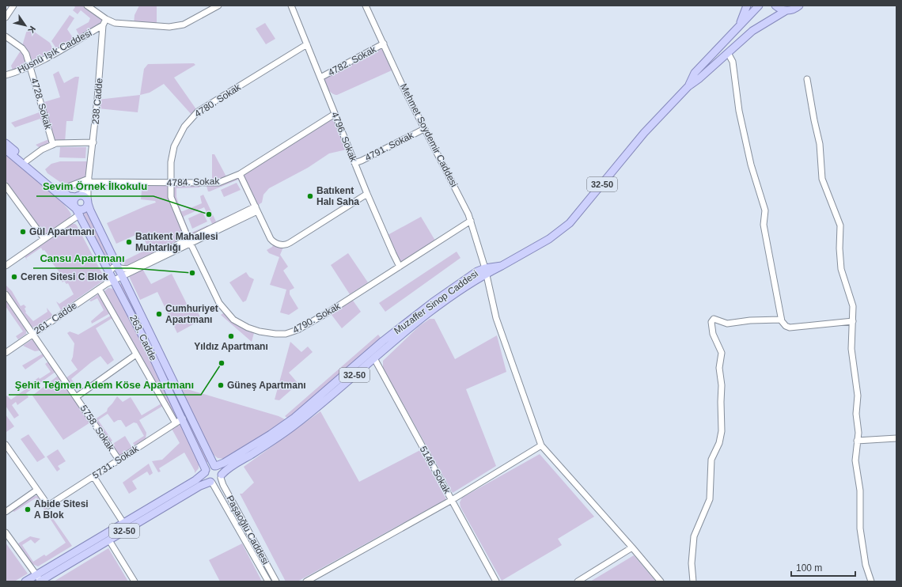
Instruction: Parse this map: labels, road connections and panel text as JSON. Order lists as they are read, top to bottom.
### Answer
{
  "streets": {
    "main road": ["32-50", "Muzaffer Sinop Caddesi", "263. Cadde"],
    "street": [
      "Hüsnü Işık Caddesi",
      "4782. Sokak",
      "4780. Sokak",
      "238.Cadde",
      "4728. Sokak",
      "Mehmet Soydemir Caddesi",
      "4796. Sokak",
      "4791. Sokak",
      "4784. Sokak",
      "261. Cadde",
      "4790. Sokak",
      "5758. Sokak",
      "5731. Sokak",
      "5146. Sokak",
      "Paşaoğlu Caddesi"
    ]
  },
  "crossings": [
    ["Hüsnü Işık Caddesi", "238.Cadde"],
    ["Hüsnü Işık Caddesi", "4728. Sokak"],
    ["4782. Sokak", "Mehmet Soydemir Caddesi"],
    ["4782. Sokak", "4796. Sokak"],
    ["4780. Sokak", "4796. Sokak"],
    ["4780. Sokak", "4784. Sokak"],
    ["4780. Sokak", "261. Cadde"],
    ["4780. Sokak", "4790. Sokak"],
    ["238.Cadde", "4784. Sokak"],
    ["238.Cadde", "263. Cadde"],
    ["Mehmet Soydemir Caddesi", "4791. Sokak"],
    ["Mehmet Soydemir Caddesi", "Muzaffer Sinop Caddesi"],
    ["Mehmet Soydemir Caddesi", "4790. Sokak"],
    ["4796. Sokak", "4791. Sokak"],
    ["4796. Sokak", "4784. Sokak"],
    ["4796. Sokak", "4790. Sokak"],
    ["32-50", "Muzaffer Sinop Caddesi"],
    ["32-50", "263. Cadde"],
    ["32-50", "Paşaoğlu Caddesi"],
    ["Muzaffer Sinop Caddesi", "263. Cadde"],
    ["Muzaffer Sinop Caddesi", "5146. Sokak"],
    ["Muzaffer Sinop Caddesi", "Paşaoğlu Caddesi"],
    ["261. Cadde", "4790. Sokak"],
    ["261. Cadde", "263. Cadde"],
    ["261. Cadde", "5758. Sokak"],
    ["263. Cadde", "5731. Sokak"],
    ["263. Cadde", "Paşaoğlu Caddesi"],
    ["5758. Sokak", "5731. Sokak"]
  ],
  "places": [
    "Batıkent Halı Saha",
    "Sevim Örnek İlkokulu",
    "Gül Apartmanı",
    "Batıkent Mahallesi Muhtarlığı",
    "Cansu Apartmanı",
    "Ceren Sitesi C Blok",
    "Cumhuriyet Apartmanı",
    "Yıldız Apartmanı",
    "Şehit Teğmen Adem Köse Apartmanı",
    "Güneş Apartmanı",
    "Abide Sitesi A Blok"
  ],
  "scale_bar": "100 m",
  "north": "bottom right"
}
